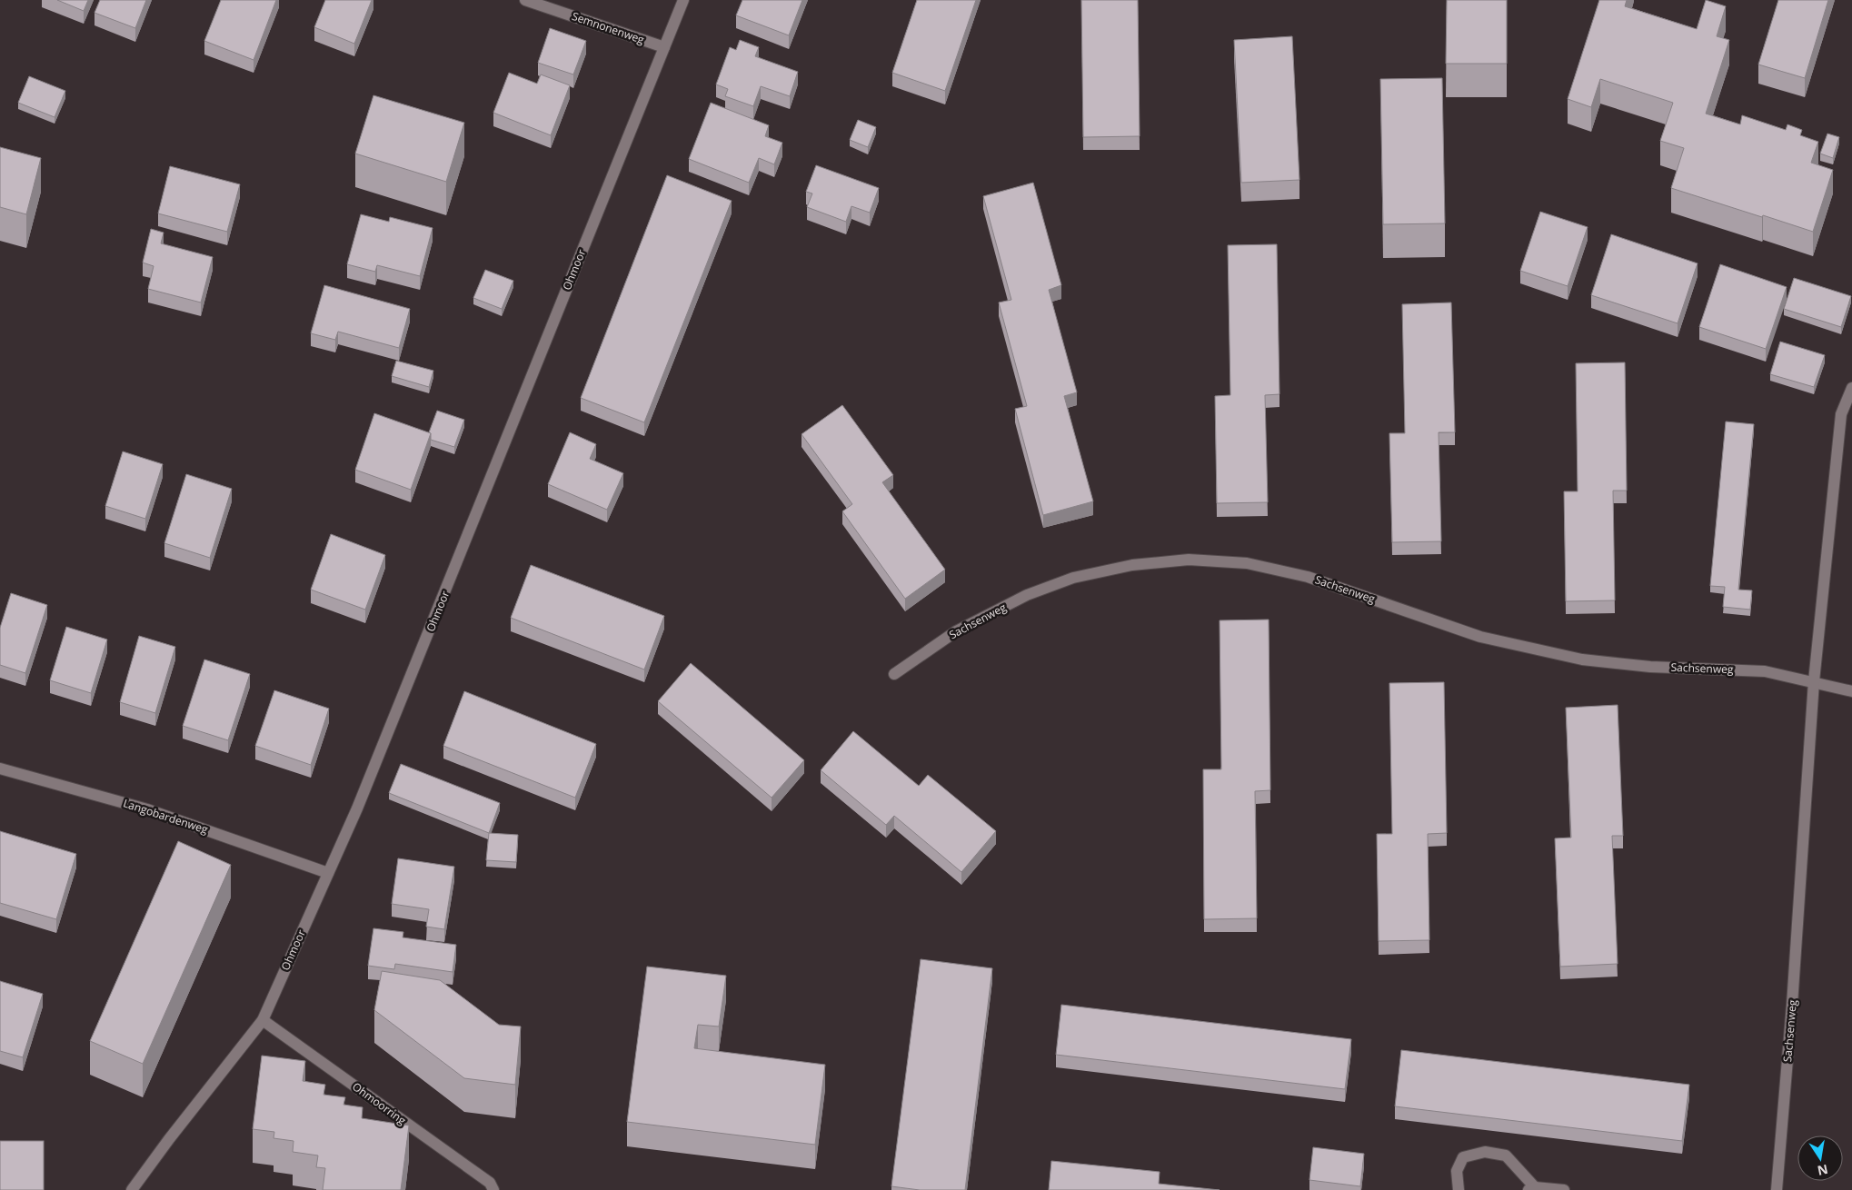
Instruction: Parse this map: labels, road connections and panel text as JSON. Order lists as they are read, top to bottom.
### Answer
{
  "streets": {
    "street": [
      "Semnonenweg",
      "Ohmoor",
      "Sachsenweg",
      "Langobardenweg",
      "Ohmoorring"
    ]
  },
  "crossings": [
    ["Semnonenweg", "Ohmoor"],
    ["Ohmoor", "Langobardenweg"],
    ["Ohmoor", "Ohmoorring"]
  ],
  "north": "bottom"
}
